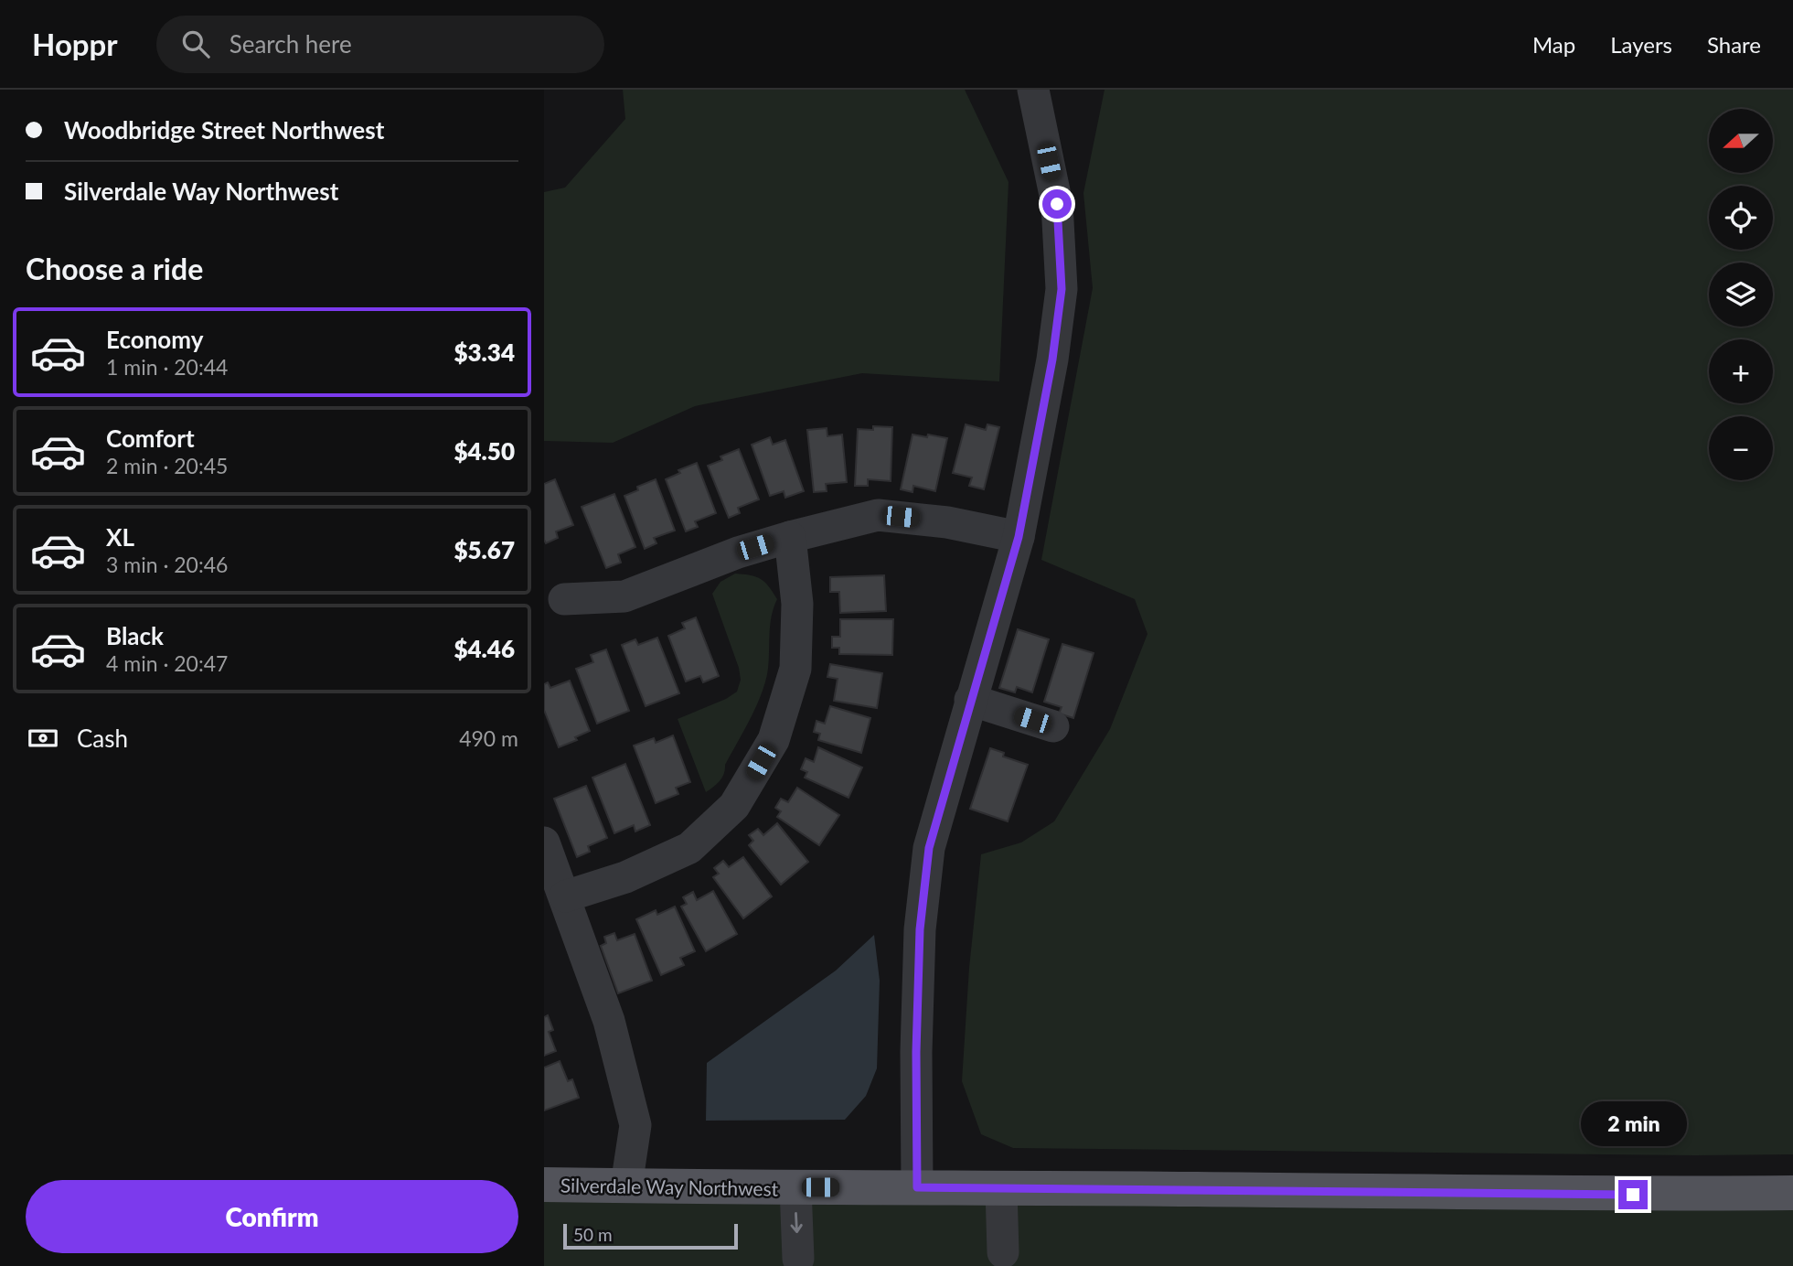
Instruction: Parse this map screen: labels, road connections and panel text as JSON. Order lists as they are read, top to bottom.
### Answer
{
  "streets": {
    "main road": ["Silverdale Way Northwest"]
  },
  "scale_bar": "50 m",
  "north": "left",
  "page": {
    "header": "Hoppr",
    "search": "Search here",
    "nav": ["Map", "Layers", "Share"],
    "banner": ["Woodbridge Street Northwest", "Silverdale Way Northwest"],
    "map_buttons": ["+", "−"],
    "heading": "Choose a ride",
    "list": [
      {
        "name": "Economy",
        "note": "1 min · 20:44",
        "value": "$3.34"
      },
      {
        "name": "Comfort",
        "note": "2 min · 20:45",
        "value": "$4.50"
      },
      {
        "name": "XL",
        "note": "3 min · 20:46",
        "value": "$5.67"
      },
      {
        "name": "Black",
        "note": "4 min · 20:47",
        "value": "$4.46"
      }
    ],
    "pay": ["Cash", "490 m"],
    "bubble": "2 min",
    "buttons": "Confirm",
    "scale": "50 m"
  }
}
